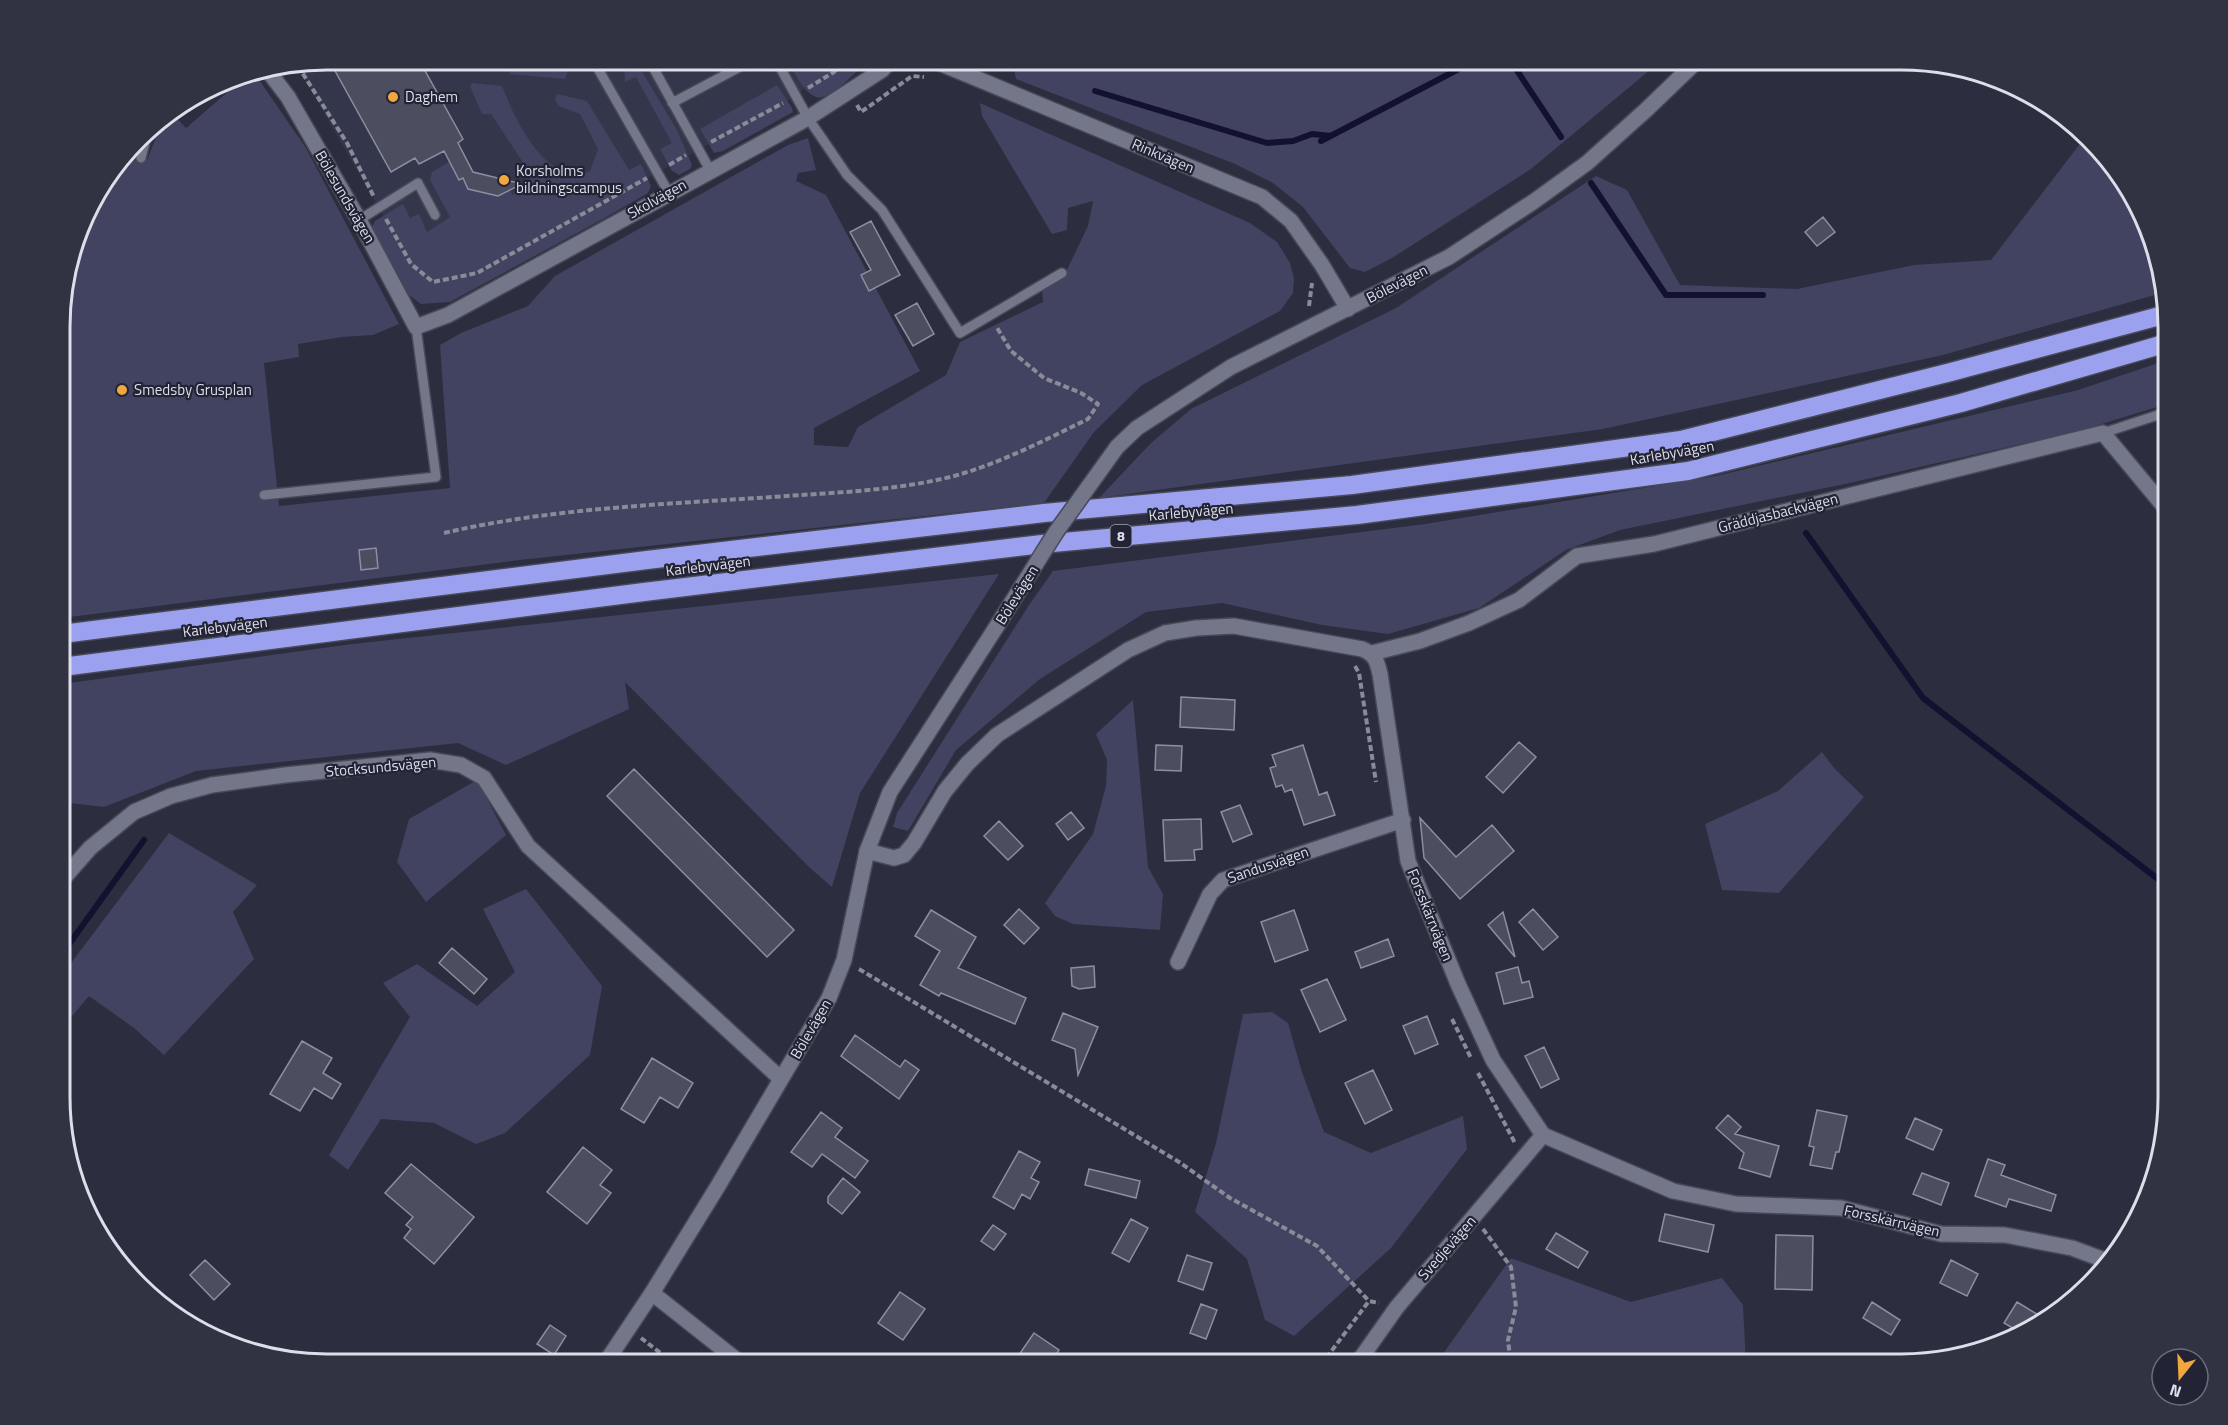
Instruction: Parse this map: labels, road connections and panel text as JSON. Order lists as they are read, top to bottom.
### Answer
{
  "streets": {
    "highway": ["Karlebyvägen", "8"],
    "street": [
      "Rinkvägen",
      "Bölesundsvägen",
      "Skolvägen",
      "Bölevägen",
      "Gräddjasbackvägen",
      "Stocksundsvägen",
      "Sandusvägen",
      "Forsskärrvägen",
      "Svedjevägen"
    ]
  },
  "crossings": [
    ["Rinkvägen", "Bölevägen"],
    ["Bölesundsvägen", "Skolvägen"],
    ["Bölevägen", "Stocksundsvägen"],
    ["Gräddjasbackvägen", "Forsskärrvägen"],
    ["Sandusvägen", "Forsskärrvägen"],
    ["Forsskärrvägen", "Svedjevägen"]
  ],
  "places": ["Daghem", "Korsholms bildningscampus", "Smedsby Grusplan"],
  "north": "bottom"
}
